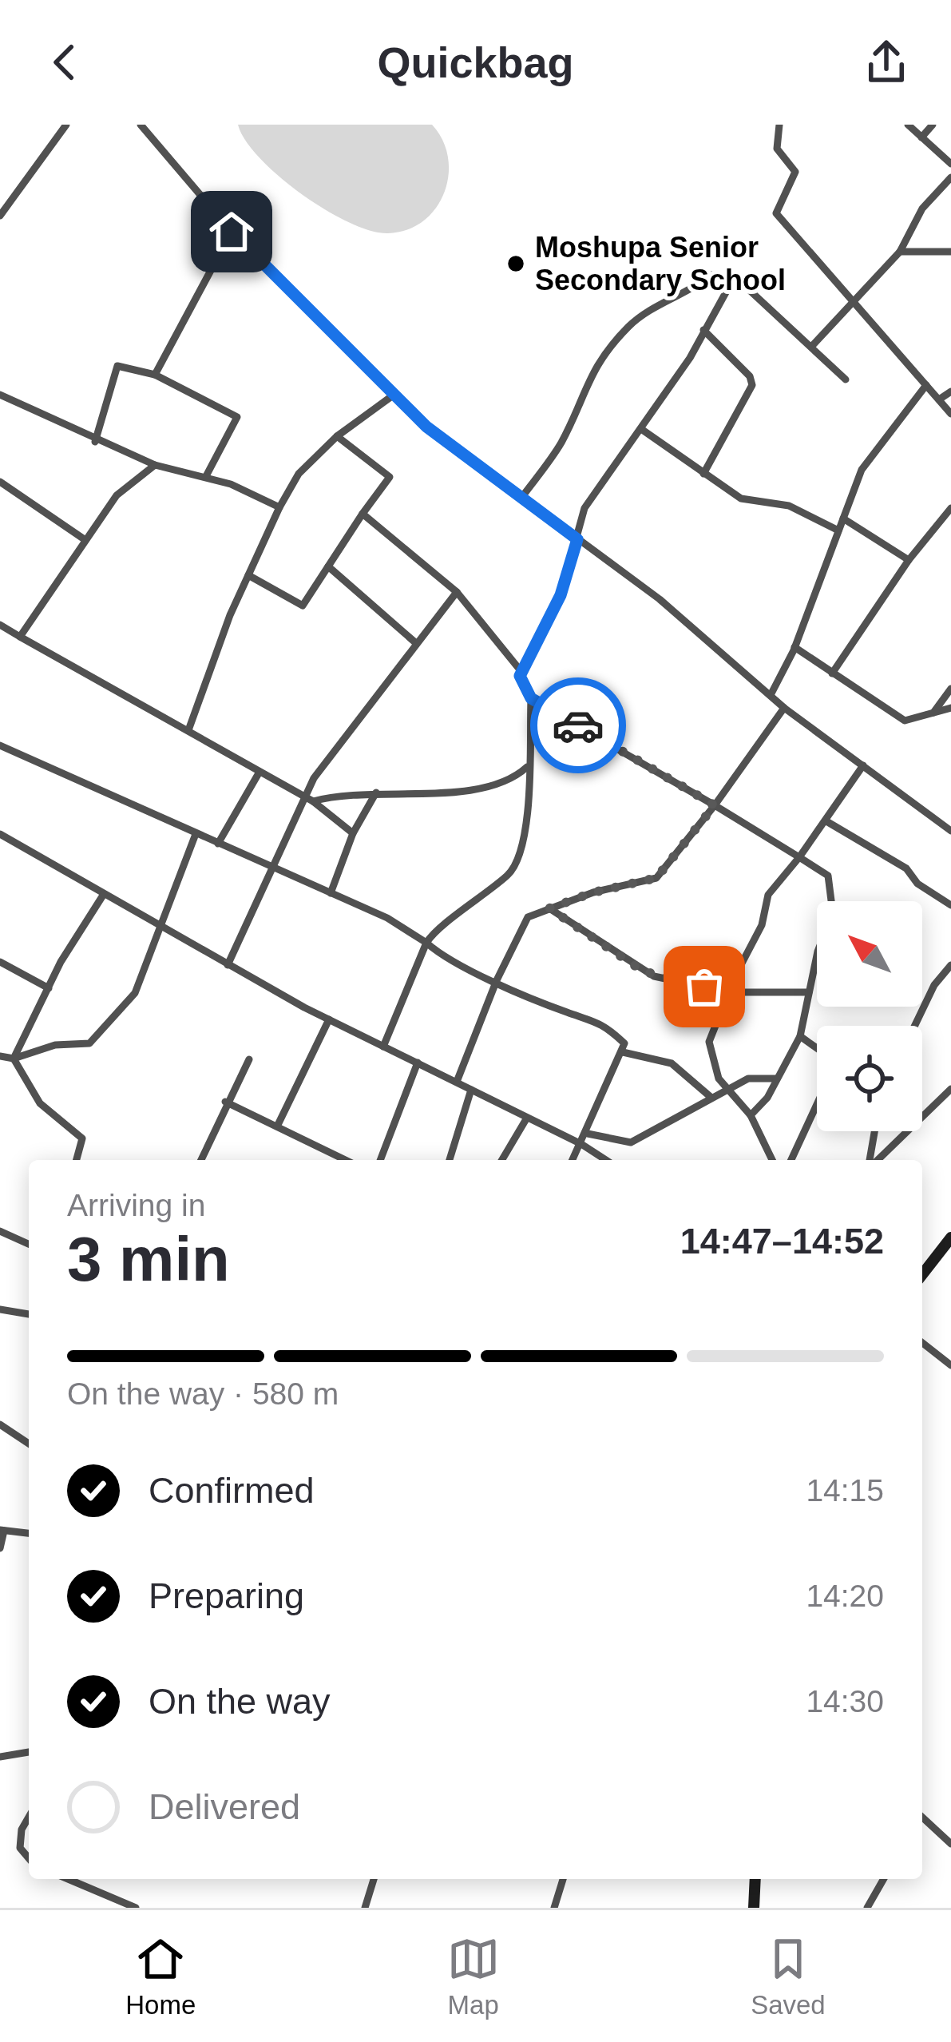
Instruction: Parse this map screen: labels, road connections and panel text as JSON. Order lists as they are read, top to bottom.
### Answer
{
  "places": ["Moshupa Senior Secondary School"],
  "north": "top left",
  "page": {
    "header": "Quickbag",
    "heading": ["3 min", "Arriving in", "14:47–14:52"],
    "bar": "On the way · 580 m",
    "list": [
      ["Confirmed", "14:15"],
      ["Preparing", "14:20"],
      ["On the way", "14:30"],
      "Delivered"
    ],
    "tabs": ["Home", "Map", "Saved"]
  }
}
